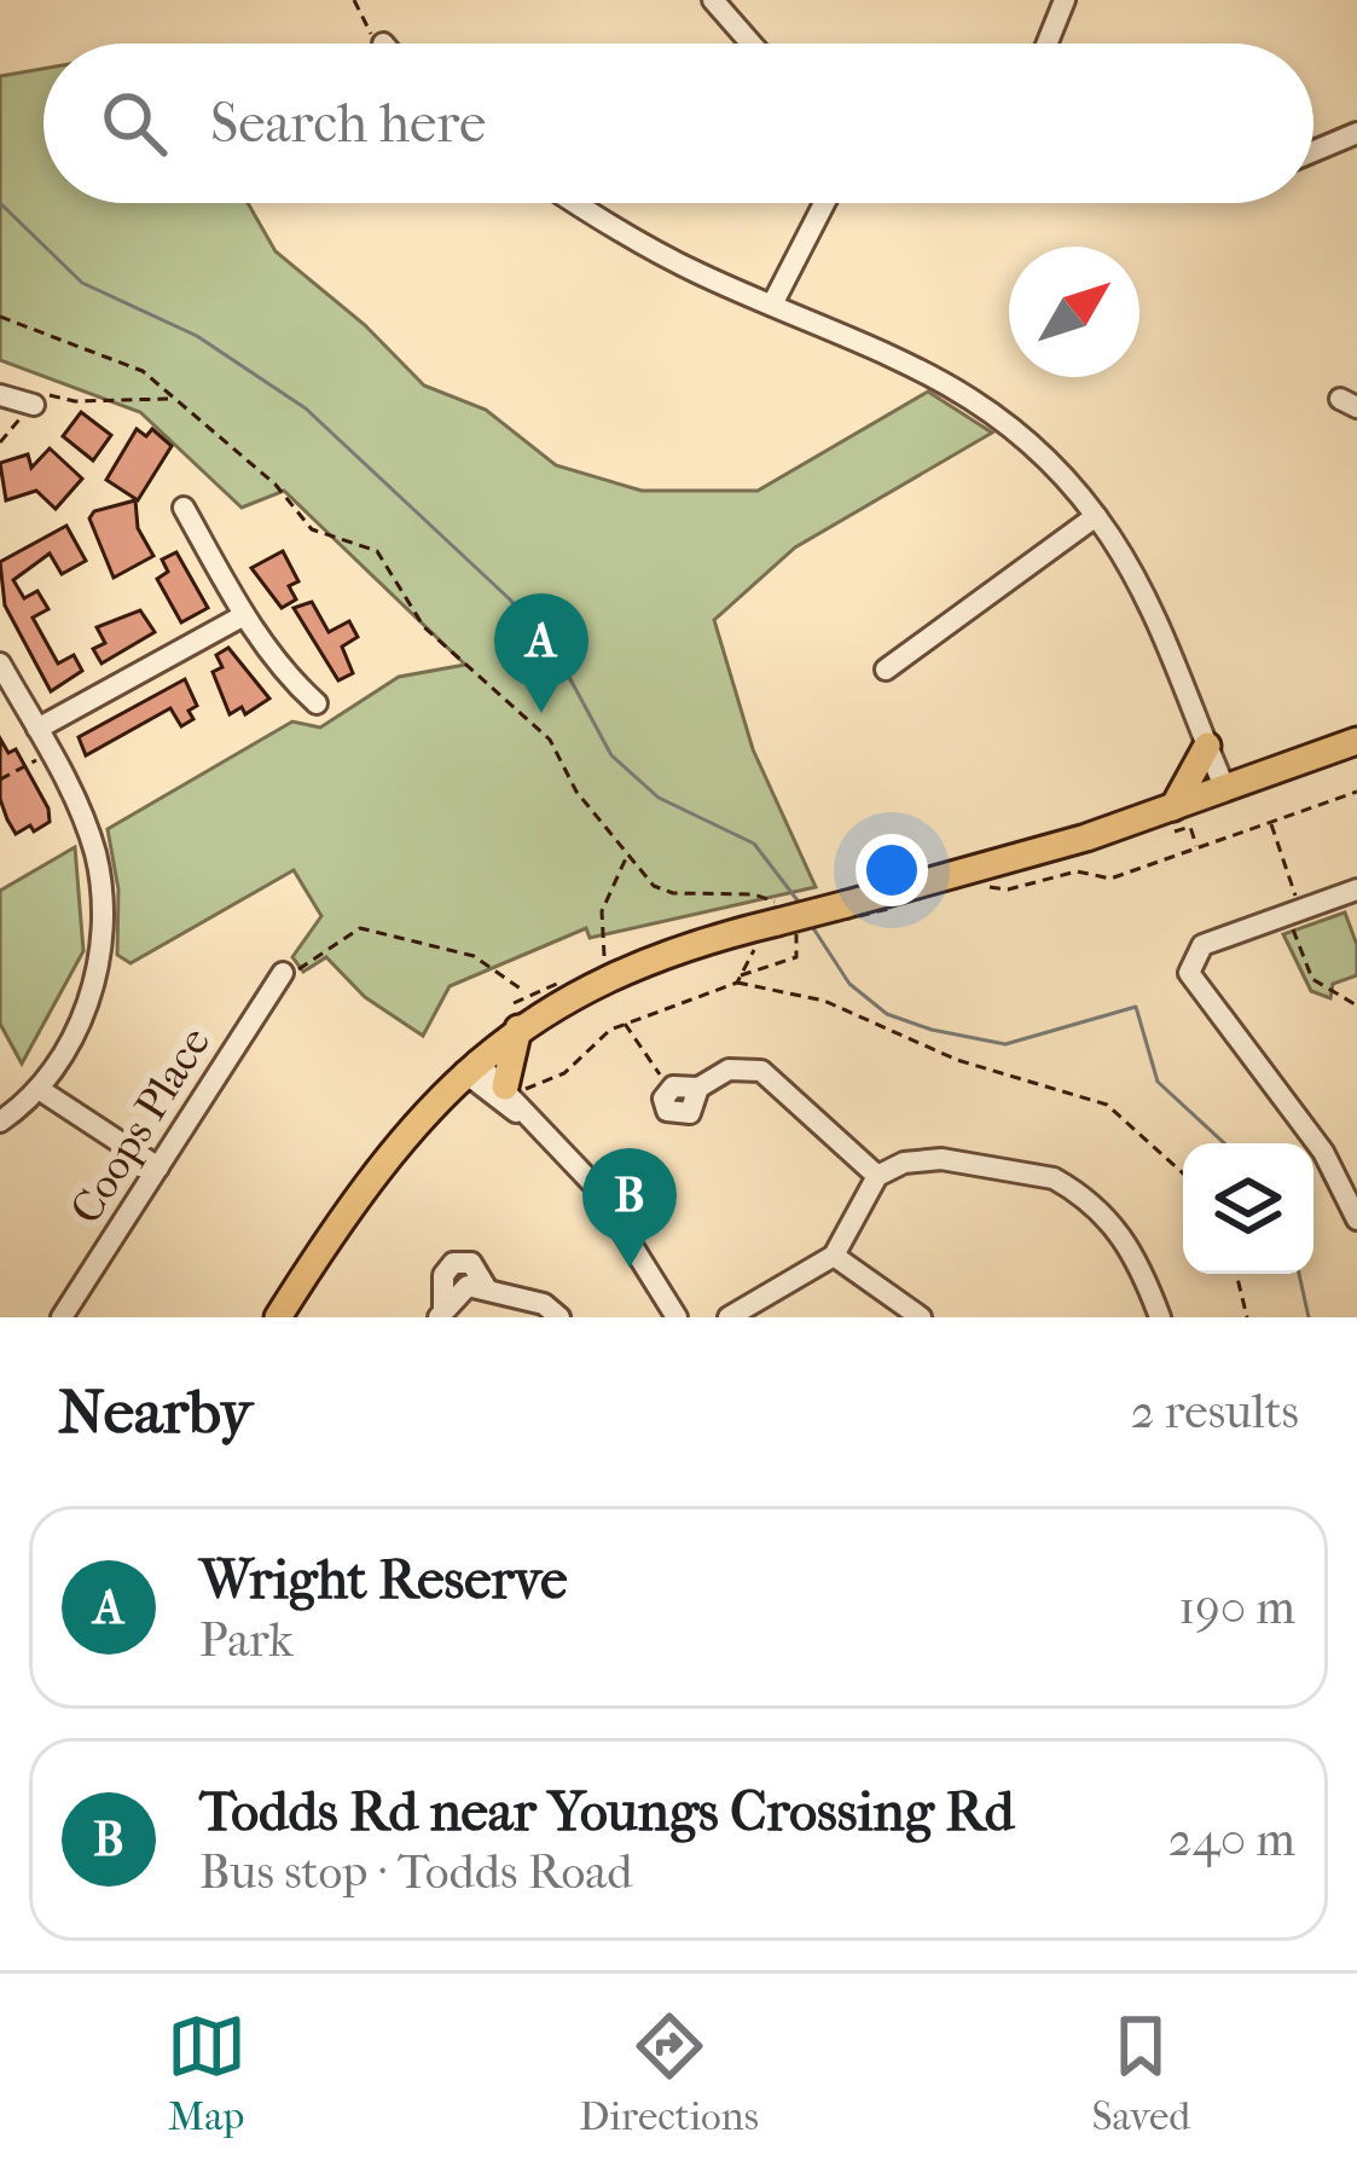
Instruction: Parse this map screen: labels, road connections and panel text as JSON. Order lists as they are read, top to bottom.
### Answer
{
  "streets": {
    "street": ["Coops Place"]
  },
  "north": "top right",
  "page": {
    "search": "Search here",
    "pins": ["A", "B"],
    "heading": ["Nearby", "2 results"],
    "list": [
      {
        "mark": "A",
        "name": "Wright Reserve",
        "note": "Park",
        "value": "190 m"
      },
      {
        "mark": "B",
        "name": "Todds Rd near Youngs Crossing Rd",
        "note": "Bus stop · Todds Road",
        "value": "240 m"
      }
    ],
    "nav": ["Map", "Directions", "Saved"]
  }
}
